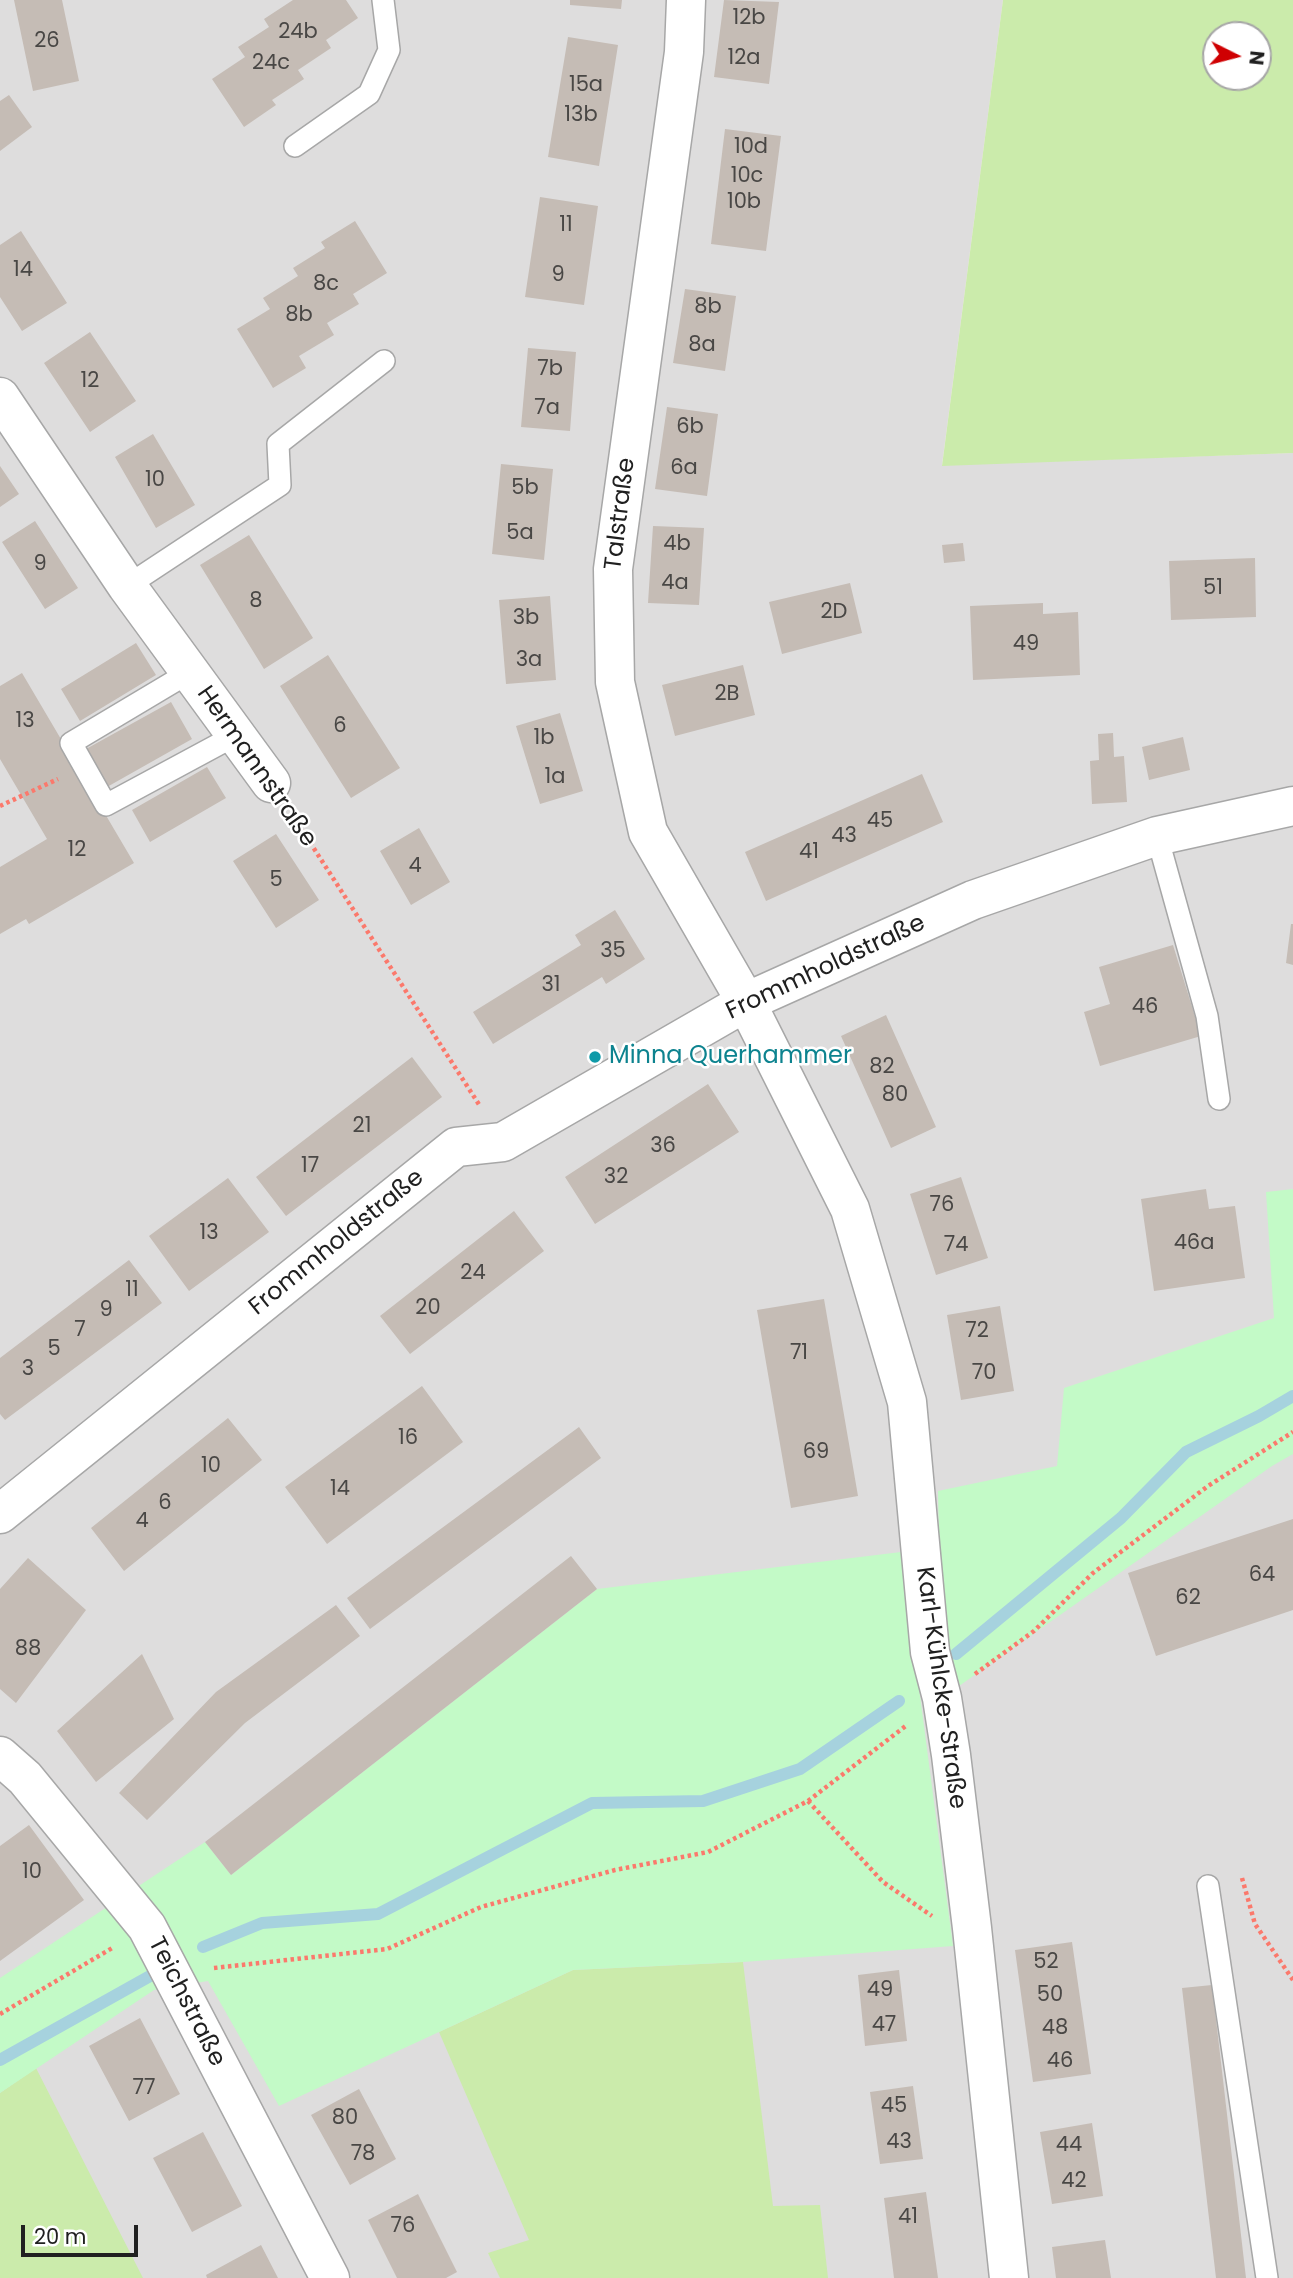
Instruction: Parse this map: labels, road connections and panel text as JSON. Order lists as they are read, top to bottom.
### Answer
{
  "streets": {
    "street": [
      "Talstraße",
      "Hermannstraße",
      "Frommholdstraße",
      "Karl-Kühlcke-Straße",
      "Teichstraße"
    ]
  },
  "crossings": [
    ["Talstraße", "Frommholdstraße"],
    ["Talstraße", "Karl-Kühlcke-Straße"],
    ["Hermannstraße", "Frommholdstraße"],
    ["Frommholdstraße", "Karl-Kühlcke-Straße"]
  ],
  "places": ["Minna Querhammer"],
  "house_numbers": [
    "12b",
    "24b",
    "26",
    "12a",
    "24c",
    "15a",
    "13b",
    "10d",
    "10c",
    "10b",
    "11",
    "14",
    "9",
    "8c",
    "8b",
    "8b",
    "8a",
    "7b",
    "12",
    "7a",
    "6b",
    "6a",
    "10",
    "5b",
    "5a",
    "4b",
    "9",
    "4a",
    "51",
    "8",
    "2D",
    "3b",
    "49",
    "3a",
    "2B",
    "13",
    "6",
    "1b",
    "1a",
    "45",
    "43",
    "12",
    "41",
    "4",
    "5",
    "35",
    "31",
    "46",
    "82",
    "80",
    "21",
    "36",
    "17",
    "32",
    "76",
    "13",
    "46a",
    "74",
    "24",
    "11",
    "20",
    "9",
    "7",
    "72",
    "5",
    "71",
    "3",
    "70",
    "16",
    "69",
    "10",
    "14",
    "6",
    "4",
    "64",
    "62",
    "88",
    "10",
    "52",
    "49",
    "50",
    "47",
    "48",
    "46",
    "77",
    "45",
    "80",
    "43",
    "44",
    "78",
    "42",
    "41",
    "76"
  ],
  "scale_bar": "20 m",
  "north": "right"
}
